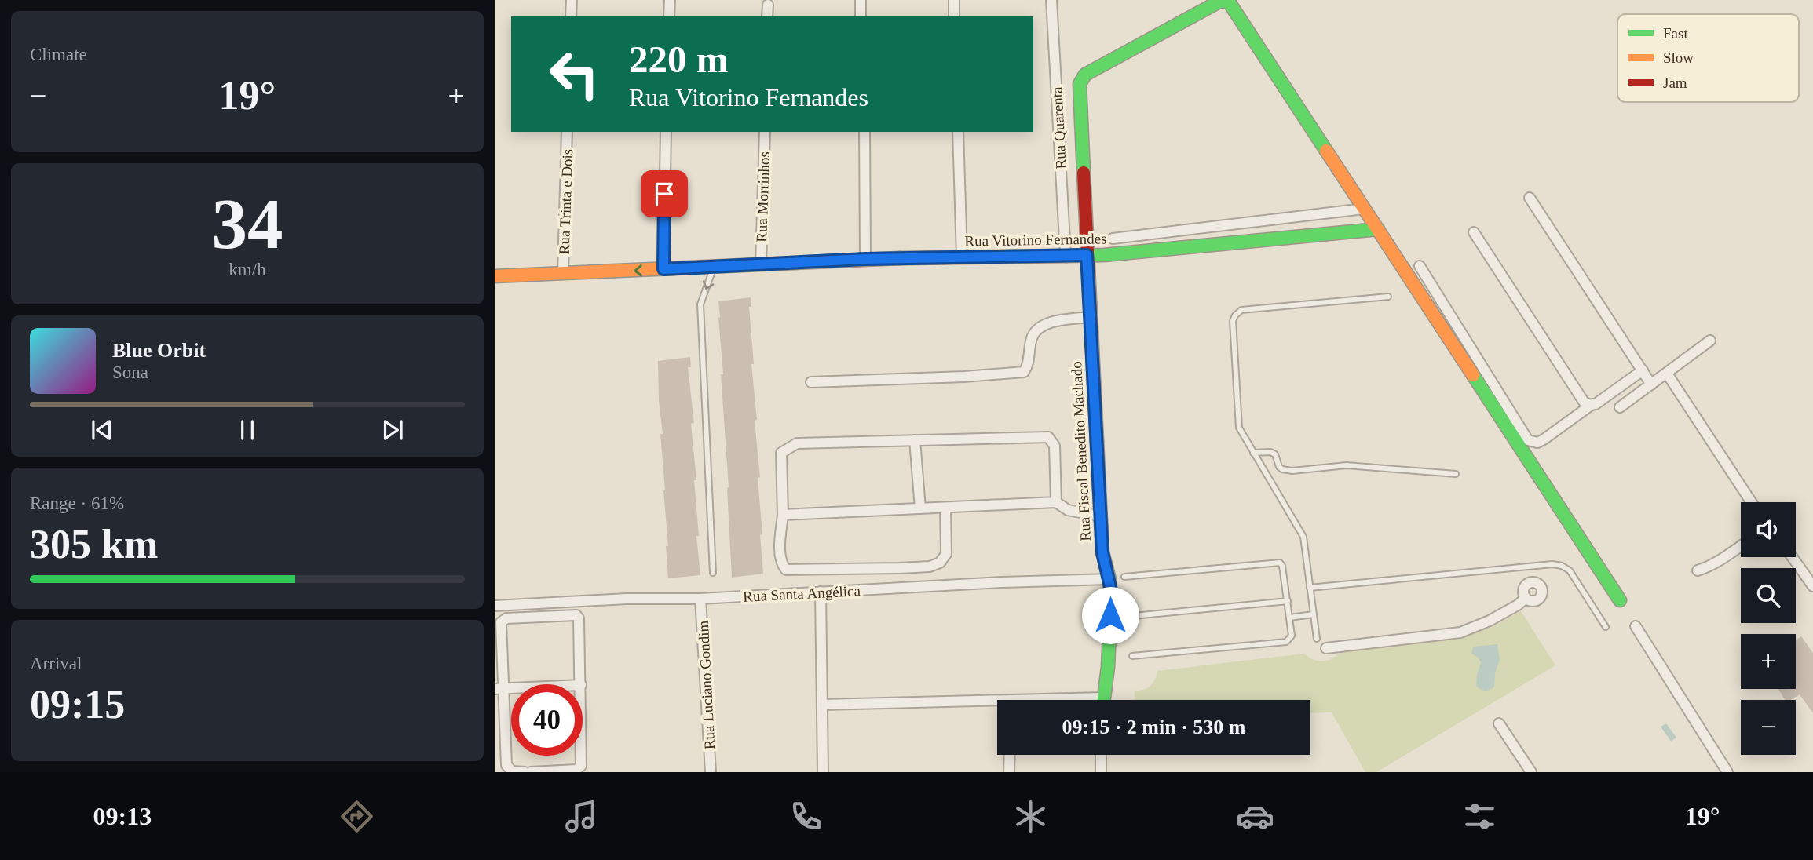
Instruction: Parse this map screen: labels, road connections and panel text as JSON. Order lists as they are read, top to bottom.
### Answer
{
  "streets": {
    "street": [
      "Rua Quarenta",
      "Rua Morrinhos",
      "Rua Trinta e Dois",
      "Rua Vitorino Fernandes",
      "Rua Fiscal Benedito Machado",
      "Rua Santa Angélica",
      "Rua Luciano Gondim"
    ]
  },
  "crossings": [
    ["Rua Quarenta", "Rua Vitorino Fernandes"],
    ["Rua Morrinhos", "Rua Vitorino Fernandes"],
    ["Rua Trinta e Dois", "Rua Vitorino Fernandes"],
    ["Rua Vitorino Fernandes", "Rua Fiscal Benedito Machado"],
    ["Rua Fiscal Benedito Machado", "Rua Santa Angélica"],
    ["Rua Santa Angélica", "Rua Luciano Gondim"]
  ],
  "legend": ["Fast", "Slow", "Jam"],
  "page": {
    "tile": [
      "Climate",
      ["34", "km/h"],
      ["Range · 61%", "305 km"],
      ["Arrival", "09:15"]
    ],
    "turn": ["220 m", "Rua Vitorino Fernandes"],
    "heat": ["−", "19°", "+"],
    "song": ["Blue Orbit", "Sona"],
    "map_buttons": ["+", "−"],
    "limit": "40",
    "trip": "09:15 · 2 min · 530 m",
    "tabs": ["09:13", "19°"]
  }
}
